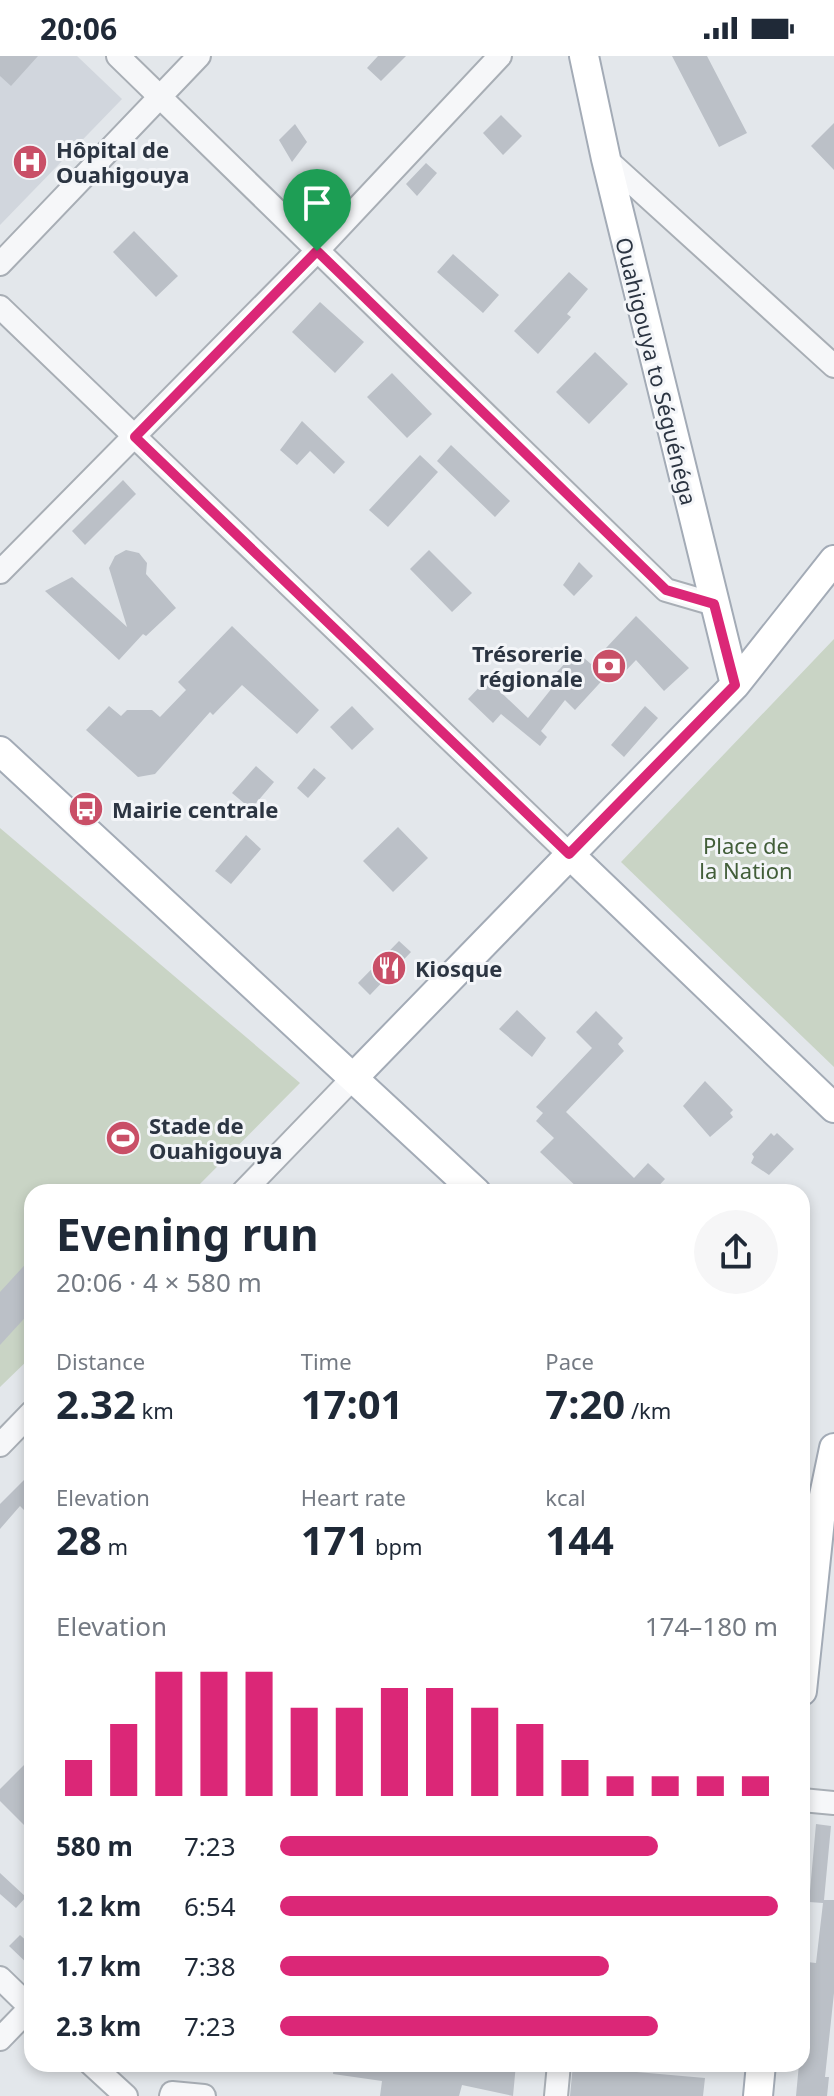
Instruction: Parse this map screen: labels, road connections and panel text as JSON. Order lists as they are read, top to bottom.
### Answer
{
  "streets": {
    "main road": ["Ouahigouya to Séguénéga"]
  },
  "parks": ["Place de la Nation"],
  "places": {
    "hospital": ["Hôpital de Ouahigouya"],
    "bank": ["Trésorerie régionale"],
    "bus stop": ["Mairie centrale"],
    "restaurant": ["Kiosque"],
    "sports": ["Stade de Ouahigouya"]
  },
  "page": {
    "status": "20:06",
    "heading": ["Evening run", "20:06 · 4 × 580 m"],
    "stats": [
      ["Distance", "2.32 km"],
      ["Time", "17:01"],
      ["Pace", "7:20 /km"],
      ["Elevation", "28 m"],
      ["Heart rate", "171 bpm"],
      ["kcal", "144"]
    ],
    "chart": ["Elevation", "174–180 m"],
    "list": [
      {
        "name": "580 m",
        "note": "7:23"
      },
      {
        "name": "1.2 km",
        "note": "6:54"
      },
      {
        "name": "1.7 km",
        "note": "7:38"
      },
      {
        "name": "2.3 km",
        "note": "7:23"
      }
    ]
  }
}
